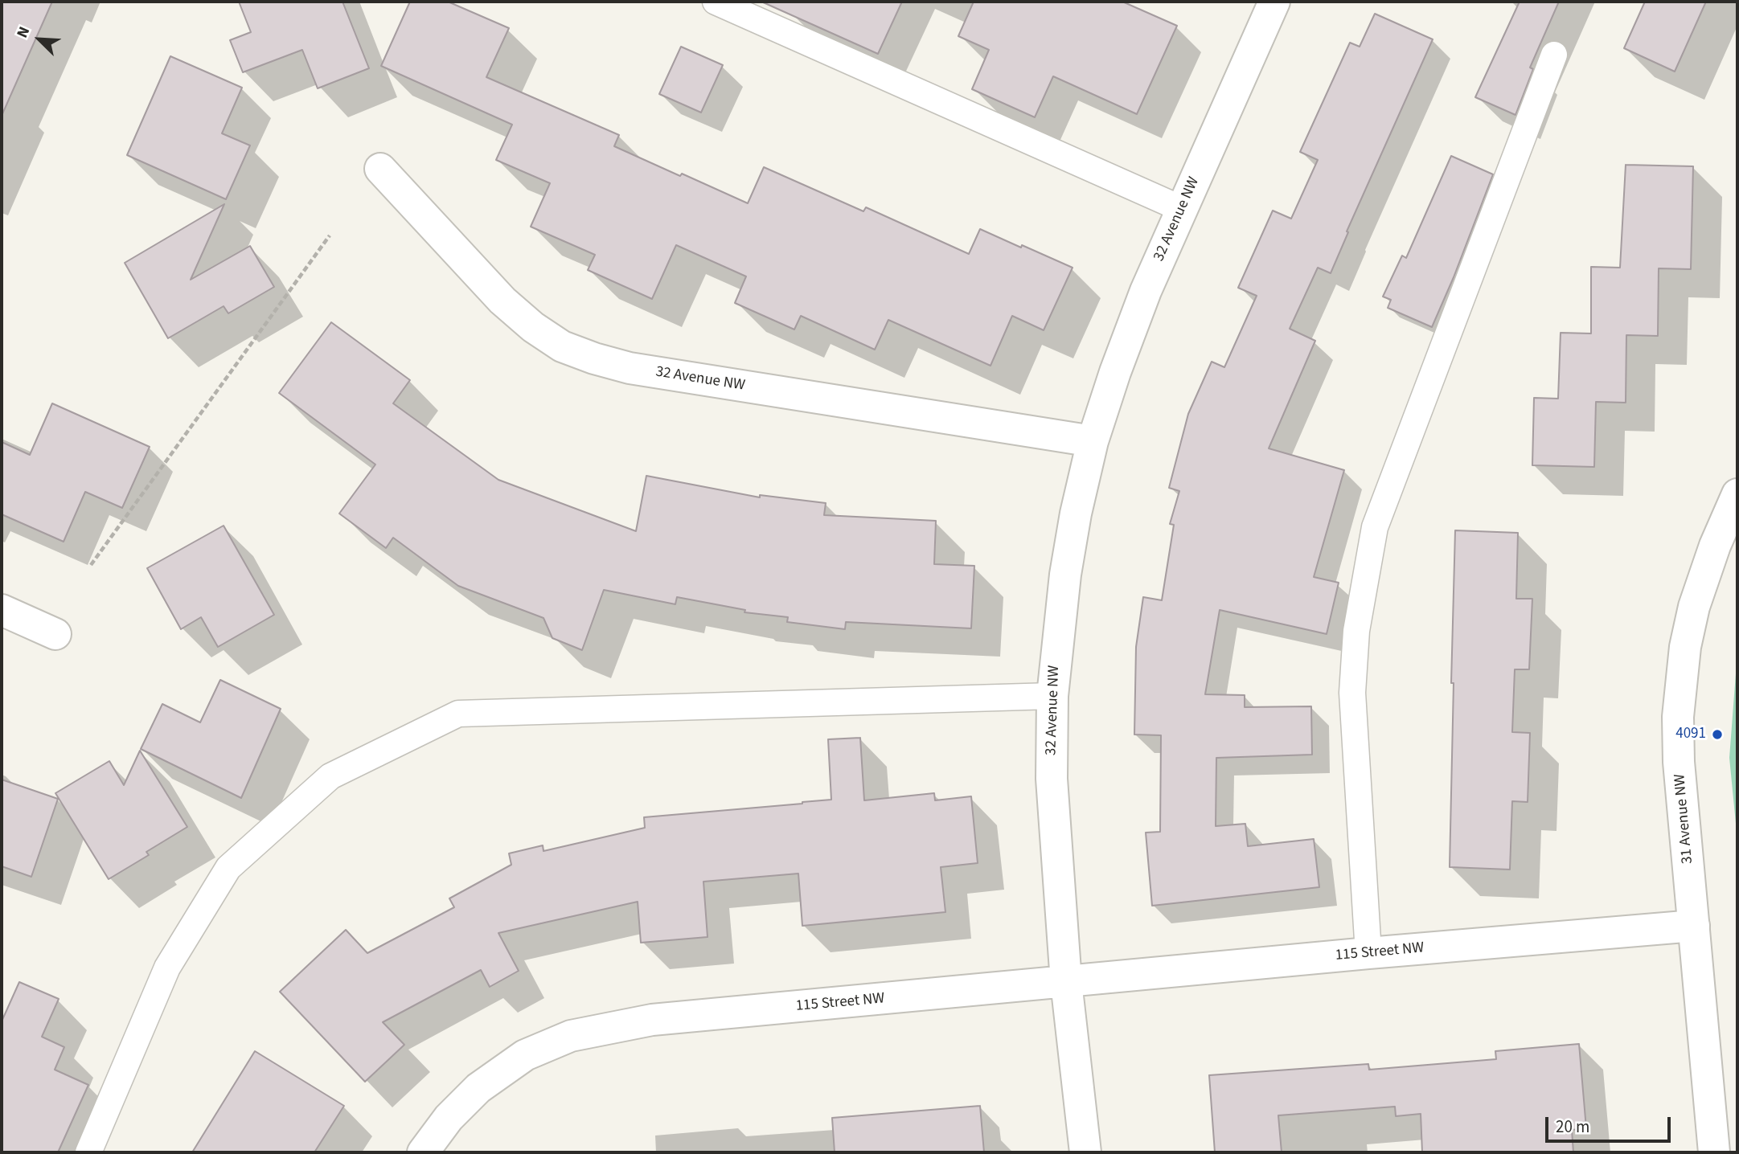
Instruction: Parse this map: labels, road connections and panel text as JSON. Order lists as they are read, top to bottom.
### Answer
{
  "streets": {
    "street": ["32 Avenue NW", "31 Avenue NW", "115 Street NW"]
  },
  "crossings": [
    ["32 Avenue NW", "115 Street NW"],
    ["31 Avenue NW", "115 Street NW"]
  ],
  "places": ["4091"],
  "scale_bar": "20 m",
  "north": "top left"
}
